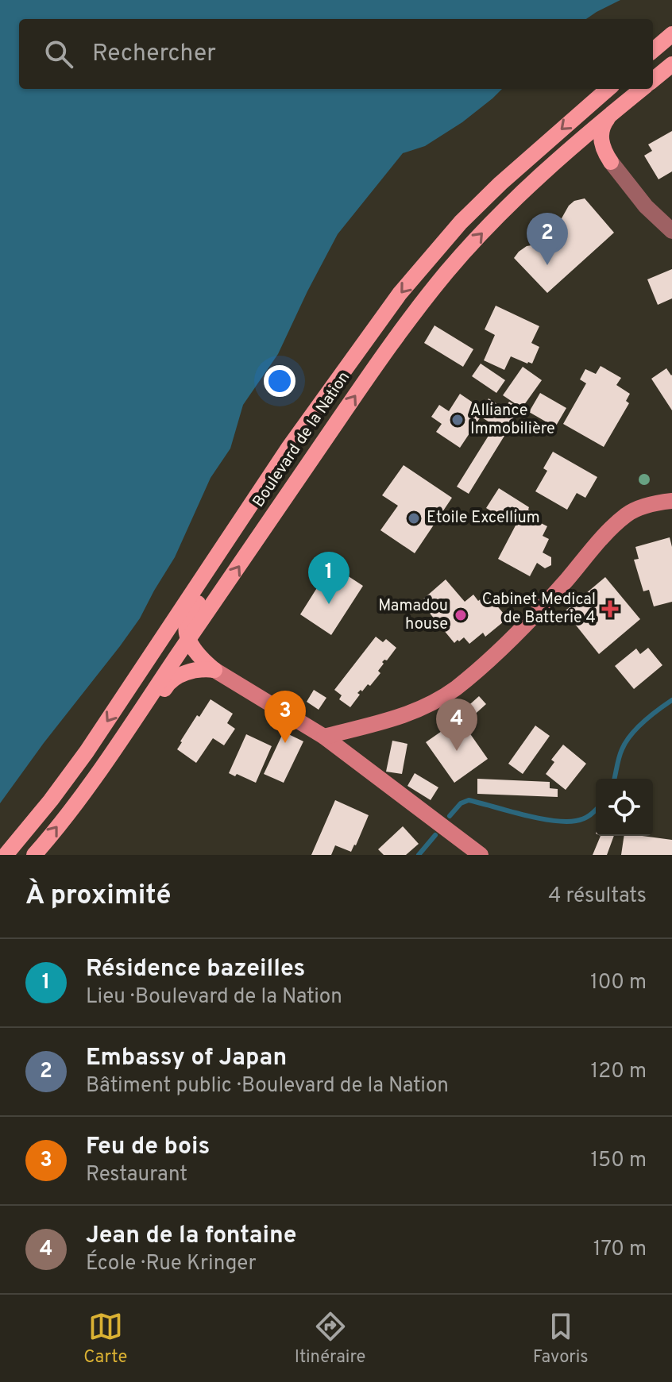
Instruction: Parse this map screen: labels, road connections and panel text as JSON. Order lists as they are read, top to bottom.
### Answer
{
  "streets": {
    "main road": ["Boulevard de la Nation"]
  },
  "places": {
    "other": ["Alliance Immobilière", "Etoile Excellium", "Mamadou house"],
    "health": ["Cabinet Medical de Batterie 4"]
  },
  "page": {
    "search": "Rechercher",
    "pins": [
      "2",
      "1",
      "3",
      "4"
    ],
    "heading": ["À proximité", "4 résultats"],
    "list": [
      {
        "mark": "1",
        "name": "Résidence bazeilles",
        "note": "Lieu · Boulevard de la Nation",
        "value": "100 m"
      },
      {
        "mark": "2",
        "name": "Embassy of Japan",
        "note": "Bâtiment public · Boulevard de la Nation",
        "value": "120 m"
      },
      {
        "mark": "3",
        "name": "Feu de bois",
        "note": "Restaurant",
        "value": "150 m"
      },
      {
        "mark": "4",
        "name": "Jean de la fontaine",
        "note": "École · Rue Kringer",
        "value": "170 m"
      }
    ],
    "nav": ["Carte", "Itinéraire", "Favoris"]
  }
}
